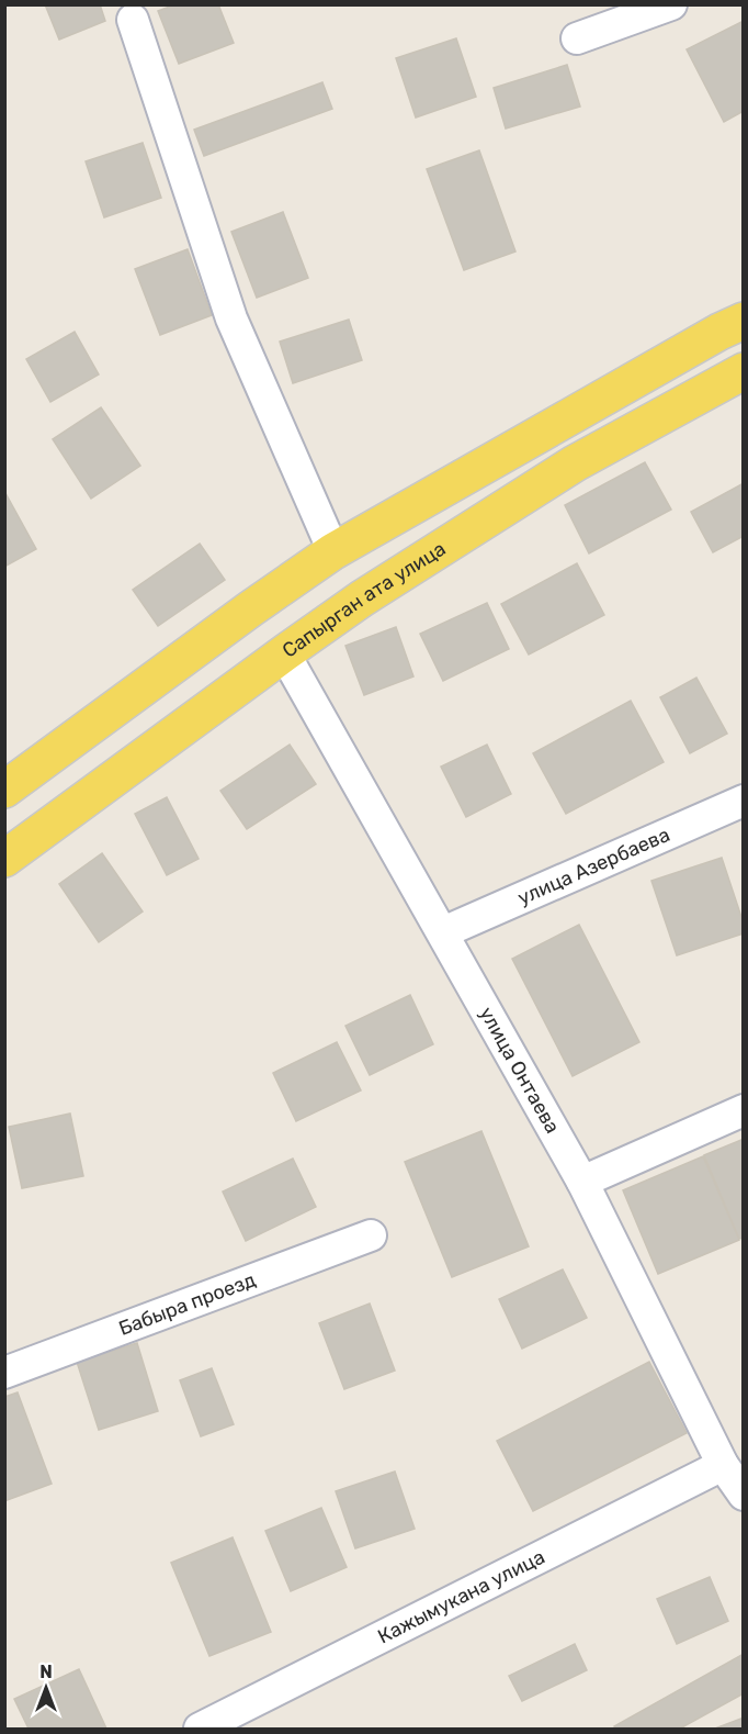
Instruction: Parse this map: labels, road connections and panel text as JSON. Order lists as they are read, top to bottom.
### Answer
{
  "streets": {
    "main road": ["Сапырган ата улица"],
    "street": [
      "улица Азербаева",
      "улица Онтаева",
      "Бабыра проезд",
      "Кажымукана улица"
    ]
  },
  "crossings": [
    ["Сапырган ата улица", "улица Онтаева"],
    ["улица Азербаева", "улица Онтаева"],
    ["улица Онтаева", "Кажымукана улица"]
  ],
  "north": "top"
}
